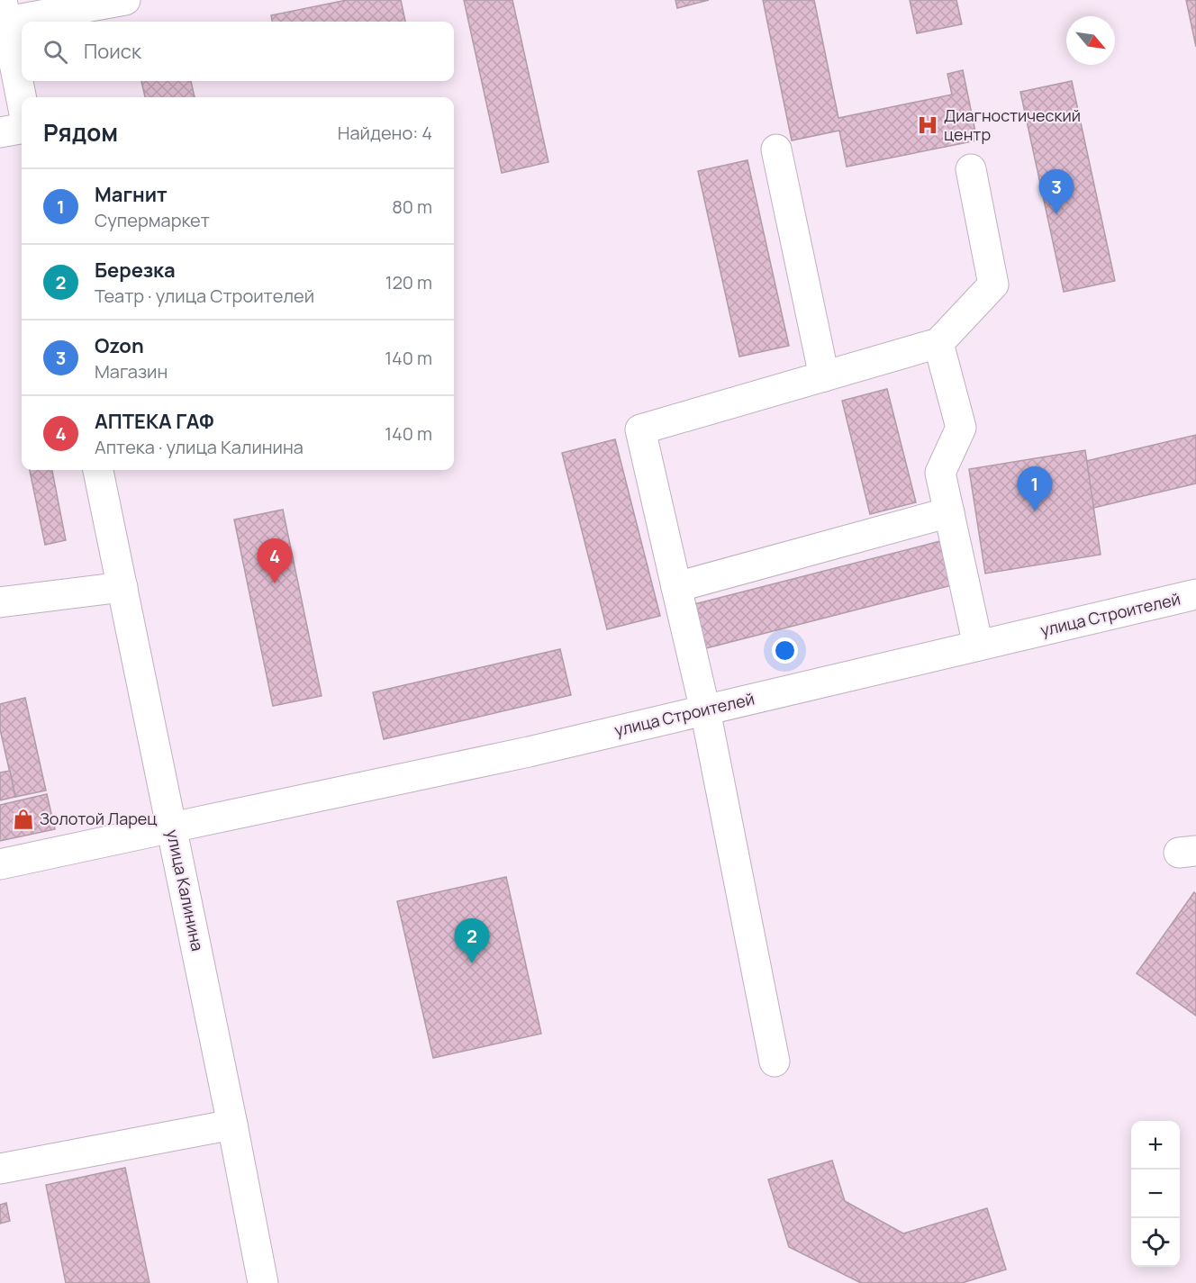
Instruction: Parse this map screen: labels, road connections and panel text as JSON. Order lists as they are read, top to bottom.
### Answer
{
  "streets": {
    "main road": ["улица Строителей", "улица Калинина"]
  },
  "crossings": [
    ["улица Строителей", "улица Калинина"]
  ],
  "places": {
    "hospital": ["Диагностический центр"],
    "shop": ["Золотой Ларец"]
  },
  "north": "bottom right",
  "page": {
    "search": "Поиск",
    "heading": ["Рядом", "Найдено: 4"],
    "list": [
      {
        "mark": "1",
        "name": "Магнит",
        "note": "Супермаркет",
        "value": "80 m"
      },
      {
        "mark": "2",
        "name": "Березка",
        "note": "Театр · улица Строителей",
        "value": "120 m"
      },
      {
        "mark": "3",
        "name": "Ozon",
        "note": "Магазин",
        "value": "140 m"
      },
      {
        "mark": "4",
        "name": "АПТЕКА ГАФ",
        "note": "Аптека · улица Калинина",
        "value": "140 m"
      }
    ],
    "pins": [
      "3",
      "1",
      "4",
      "2"
    ],
    "map_buttons": ["+", "−"]
  }
}
